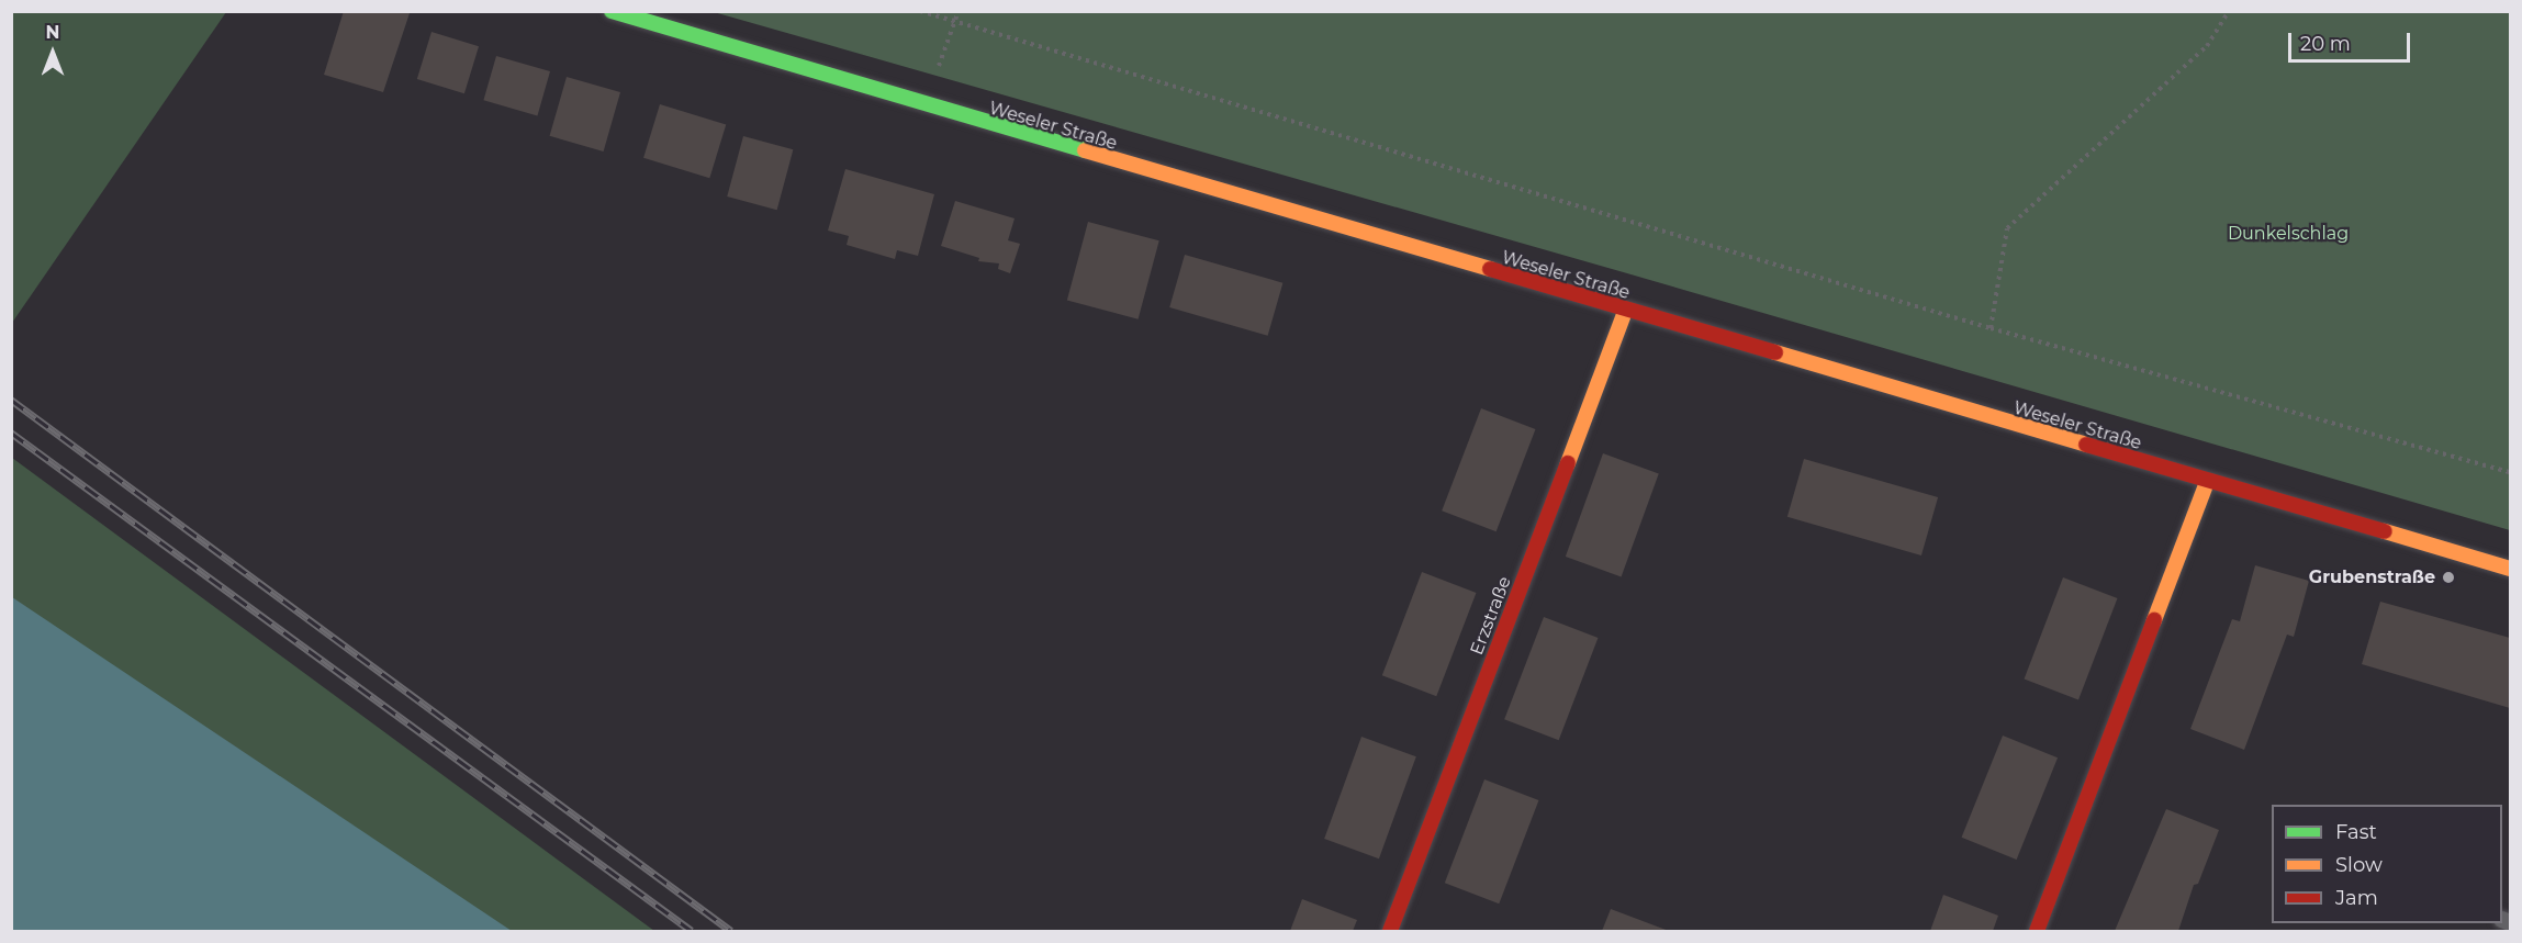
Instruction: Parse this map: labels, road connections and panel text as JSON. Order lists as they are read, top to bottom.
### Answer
{
  "streets": {
    "main road": ["Weseler Straße", "Erzstraße"]
  },
  "crossings": [
    ["Weseler Straße", "Erzstraße"]
  ],
  "parks": ["Dunkelschlag"],
  "places": ["Grubenstraße"],
  "legend": ["Fast", "Slow", "Jam"],
  "scale_bar": "20 m",
  "north": "top"
}
